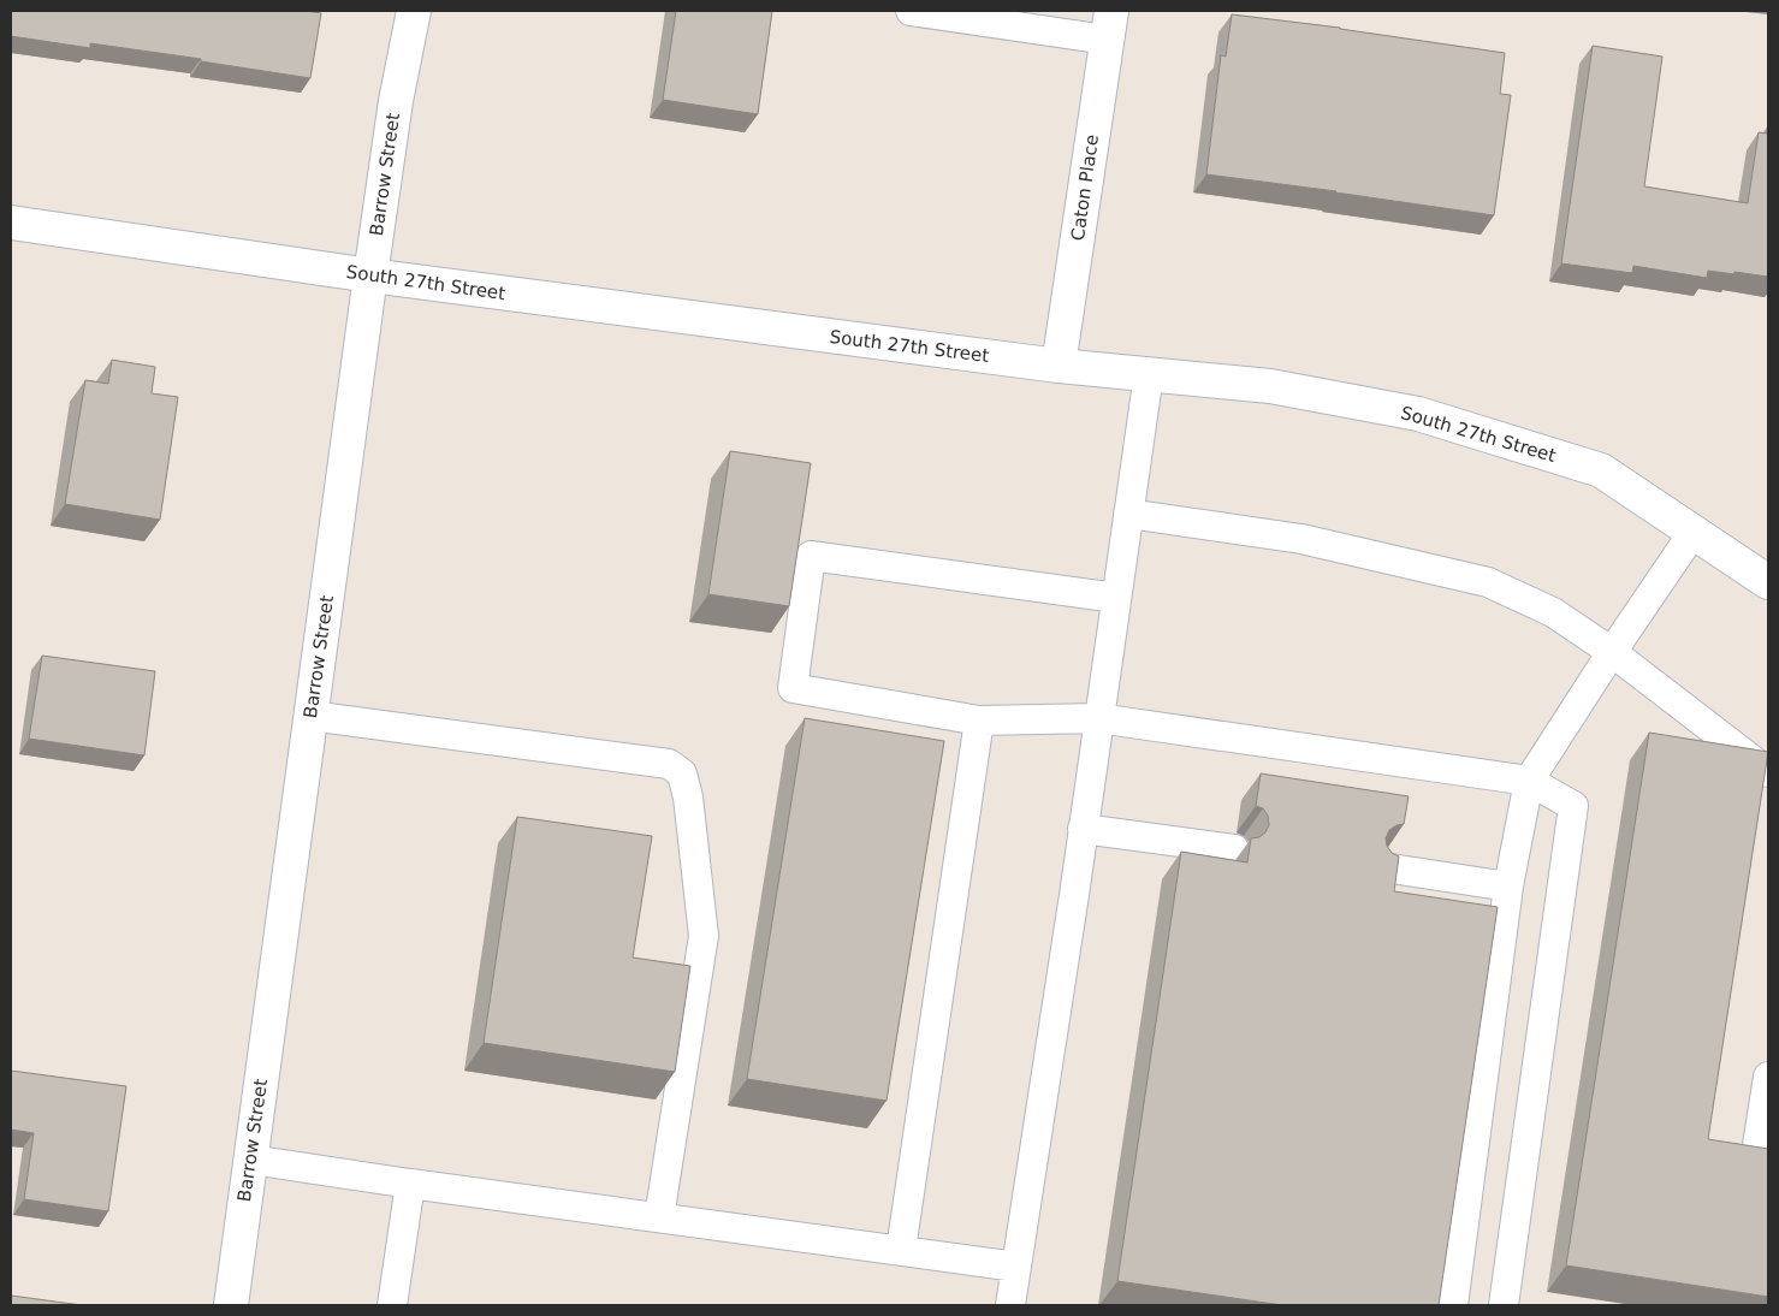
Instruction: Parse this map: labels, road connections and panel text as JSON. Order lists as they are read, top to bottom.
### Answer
{
  "streets": {
    "main road": ["Barrow Street", "Caton Place", "South 27th Street"]
  },
  "crossings": [
    ["Barrow Street", "South 27th Street"],
    ["Caton Place", "South 27th Street"]
  ]
}
